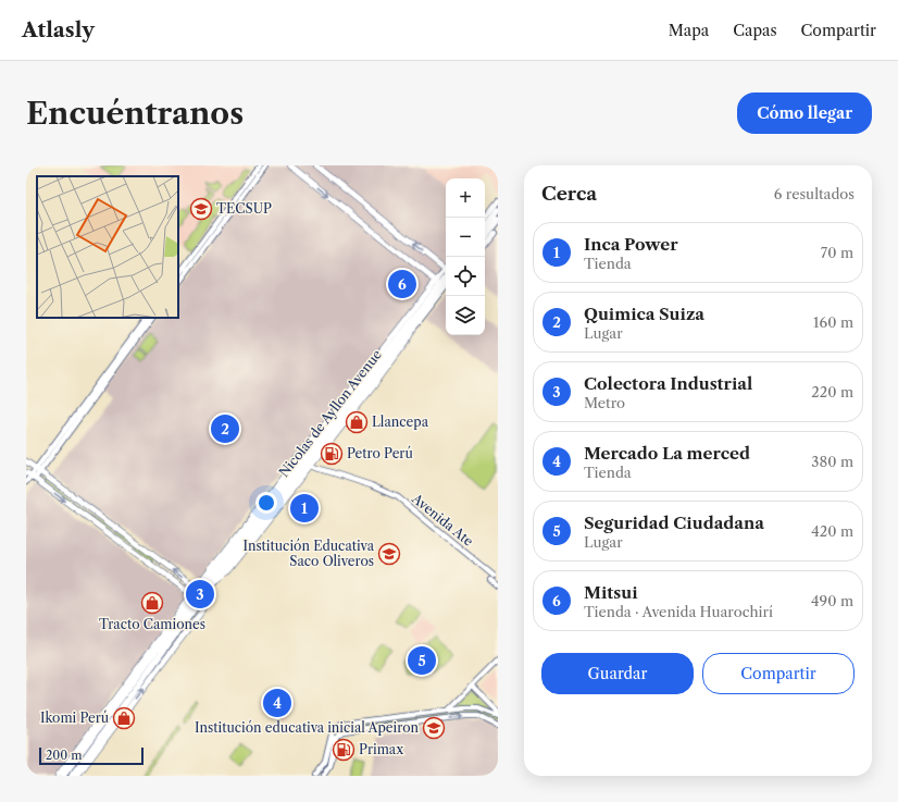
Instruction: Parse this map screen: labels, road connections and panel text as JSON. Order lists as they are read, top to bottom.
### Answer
{
  "streets": {
    "main road": ["Nicolas de Ayllon Avenue"],
    "street": ["Avenida Ate"]
  },
  "crossings": [
    ["Nicolas de Ayllon Avenue", "Avenida Ate"]
  ],
  "places": {
    "school or university": ["TECSUP", "Institución Educativa Saco Oliveros", "Institución educativa inicial Apeiron"],
    "shop": ["Llancepa", "Tracto Camiones", "Ikomi Perú"],
    "fuel station": ["Petro Perú", "Primax"]
  },
  "scale_bar": "200 m",
  "page": {
    "header": "Atlasly",
    "nav": ["Mapa", "Capas", "Compartir"],
    "buttons": [
      "Cómo llegar",
      ["Guardar", "Compartir"]
    ],
    "title": "Encuéntranos",
    "heading": ["Cerca", "6 resultados"],
    "map_buttons": ["+", "−"],
    "list": [
      {
        "mark": "1",
        "name": "Inca Power",
        "note": "Tienda",
        "value": "70 m"
      },
      {
        "mark": "2",
        "name": "Quimica Suiza",
        "note": "Lugar",
        "value": "160 m"
      },
      {
        "mark": "3",
        "name": "Colectora Industrial",
        "note": "Metro",
        "value": "220 m"
      },
      {
        "mark": "4",
        "name": "Mercado La merced",
        "note": "Tienda",
        "value": "380 m"
      },
      {
        "mark": "5",
        "name": "Seguridad Ciudadana",
        "note": "Lugar",
        "value": "420 m"
      },
      {
        "mark": "6",
        "name": "Mitsui",
        "note": "Tienda · Avenida Huarochirí",
        "value": "490 m"
      }
    ],
    "pins": [
      "6",
      "2",
      "1",
      "3",
      "5",
      "4"
    ],
    "scale": "200 m"
  }
}
